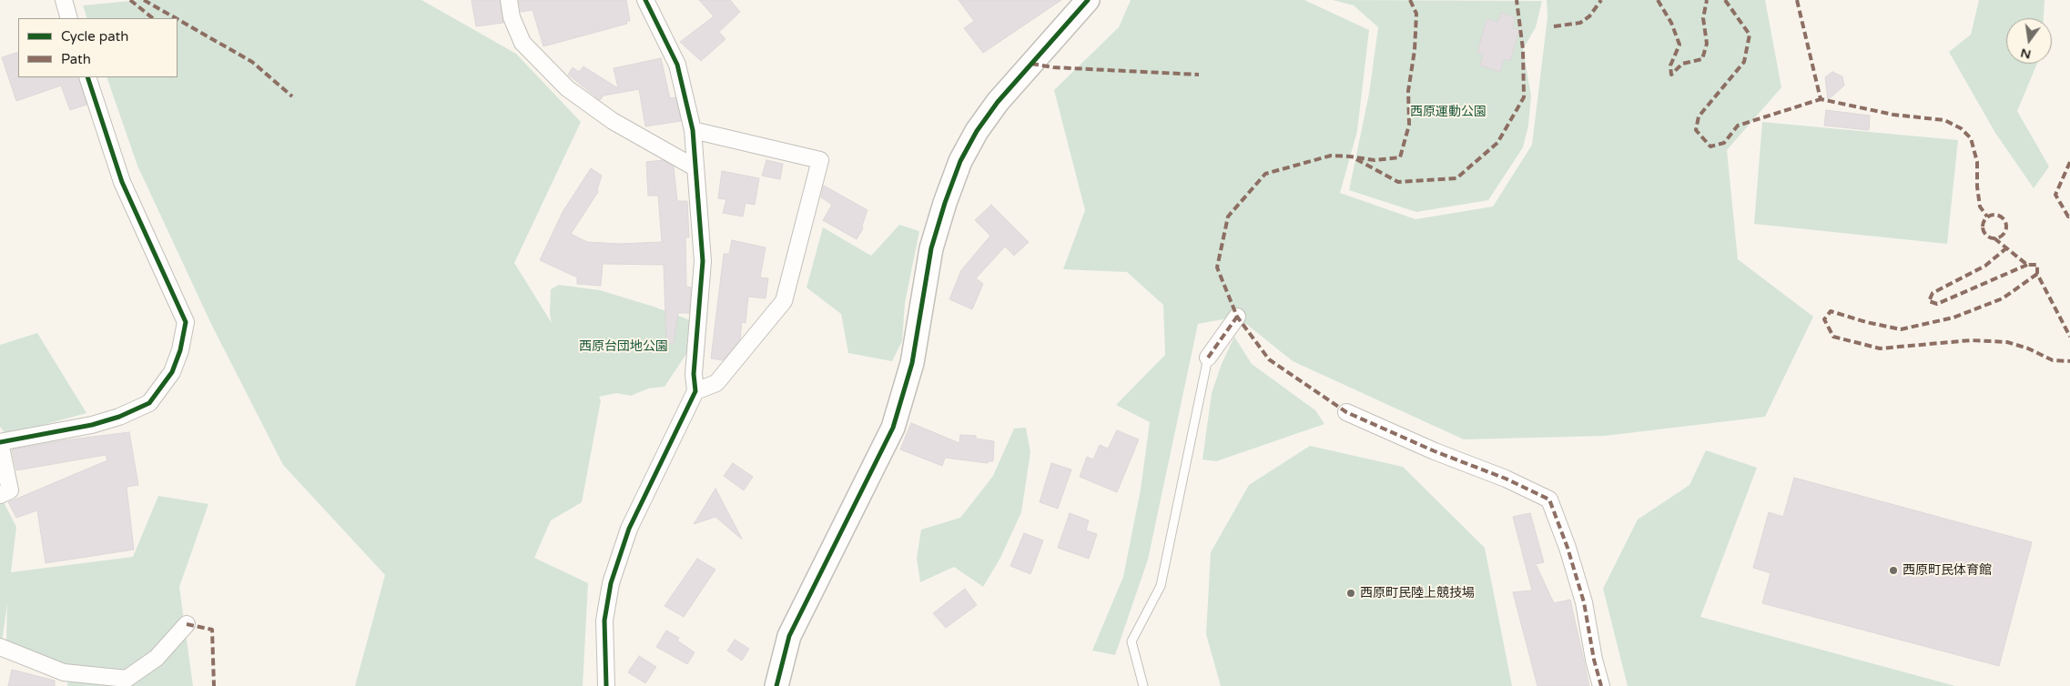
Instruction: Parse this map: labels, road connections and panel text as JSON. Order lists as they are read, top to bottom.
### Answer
{
  "parks": ["西原運動公園", "西原台団地公園"],
  "places": ["西原町民体育館", "西原町民陸上競技場"],
  "legend": ["Cycle path", "Path"],
  "north": "bottom"
}
